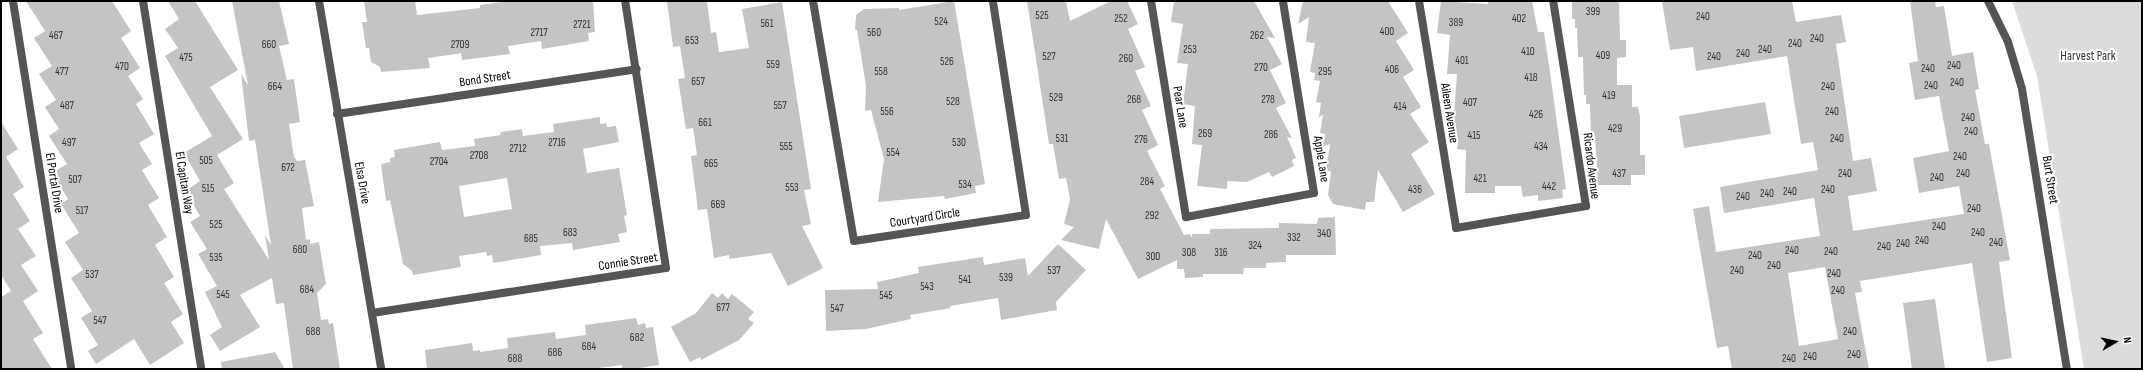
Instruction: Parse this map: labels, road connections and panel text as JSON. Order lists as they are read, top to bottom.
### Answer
{
  "streets": {
    "street": [
      "Bond Street",
      "Pear Lane",
      "Aileen Avenue",
      "Apple Lane",
      "Ricardo Avenue",
      "Burt Street",
      "El Portal Drive",
      "El Capitan Way",
      "Elsa Drive",
      "Courtyard Circle",
      "Connie Street"
    ]
  },
  "crossings": [
    ["Bond Street", "Elsa Drive"],
    ["Bond Street", "Connie Street"],
    ["Pear Lane", "Apple Lane"],
    ["Aileen Avenue", "Ricardo Avenue"],
    ["Elsa Drive", "Connie Street"]
  ],
  "parks": ["Harvest Park"],
  "house_numbers": [
    "399",
    "525",
    "240",
    "252",
    "402",
    "524",
    "389",
    "561",
    "2721",
    "400",
    "2717",
    "560",
    "467",
    "262",
    "240",
    "653",
    "240",
    "660",
    "2709",
    "253",
    "240",
    "410",
    "240",
    "409",
    "527",
    "240",
    "475",
    "260",
    "401",
    "526",
    "559",
    "240",
    "470",
    "270",
    "240",
    "406",
    "477",
    "558",
    "295",
    "418",
    "657",
    "240",
    "240",
    "664",
    "240",
    "419",
    "529",
    "268",
    "278",
    "528",
    "407",
    "487",
    "557",
    "414",
    "556",
    "240",
    "426",
    "240",
    "661",
    "429",
    "240",
    "269",
    "286",
    "415",
    "531",
    "240",
    "276",
    "497",
    "2716",
    "530",
    "555",
    "434",
    "2712",
    "554",
    "2708",
    "240",
    "505",
    "2704",
    "665",
    "672",
    "437",
    "240",
    "240",
    "240",
    "421",
    "507",
    "284",
    "534",
    "442",
    "553",
    "515",
    "436",
    "240",
    "240",
    "240",
    "240",
    "669",
    "240",
    "517",
    "292",
    "525",
    "240",
    "683",
    "240",
    "340",
    "332",
    "685",
    "240",
    "240",
    "240",
    "324",
    "240",
    "680",
    "240",
    "240",
    "308",
    "316",
    "240",
    "300",
    "535",
    "240",
    "537",
    "240",
    "240",
    "537",
    "539",
    "541",
    "543",
    "684",
    "240",
    "545",
    "545",
    "677",
    "547",
    "547",
    "688",
    "240",
    "682",
    "684",
    "686",
    "240",
    "240",
    "688",
    "240"
  ],
  "north": "right"
}
